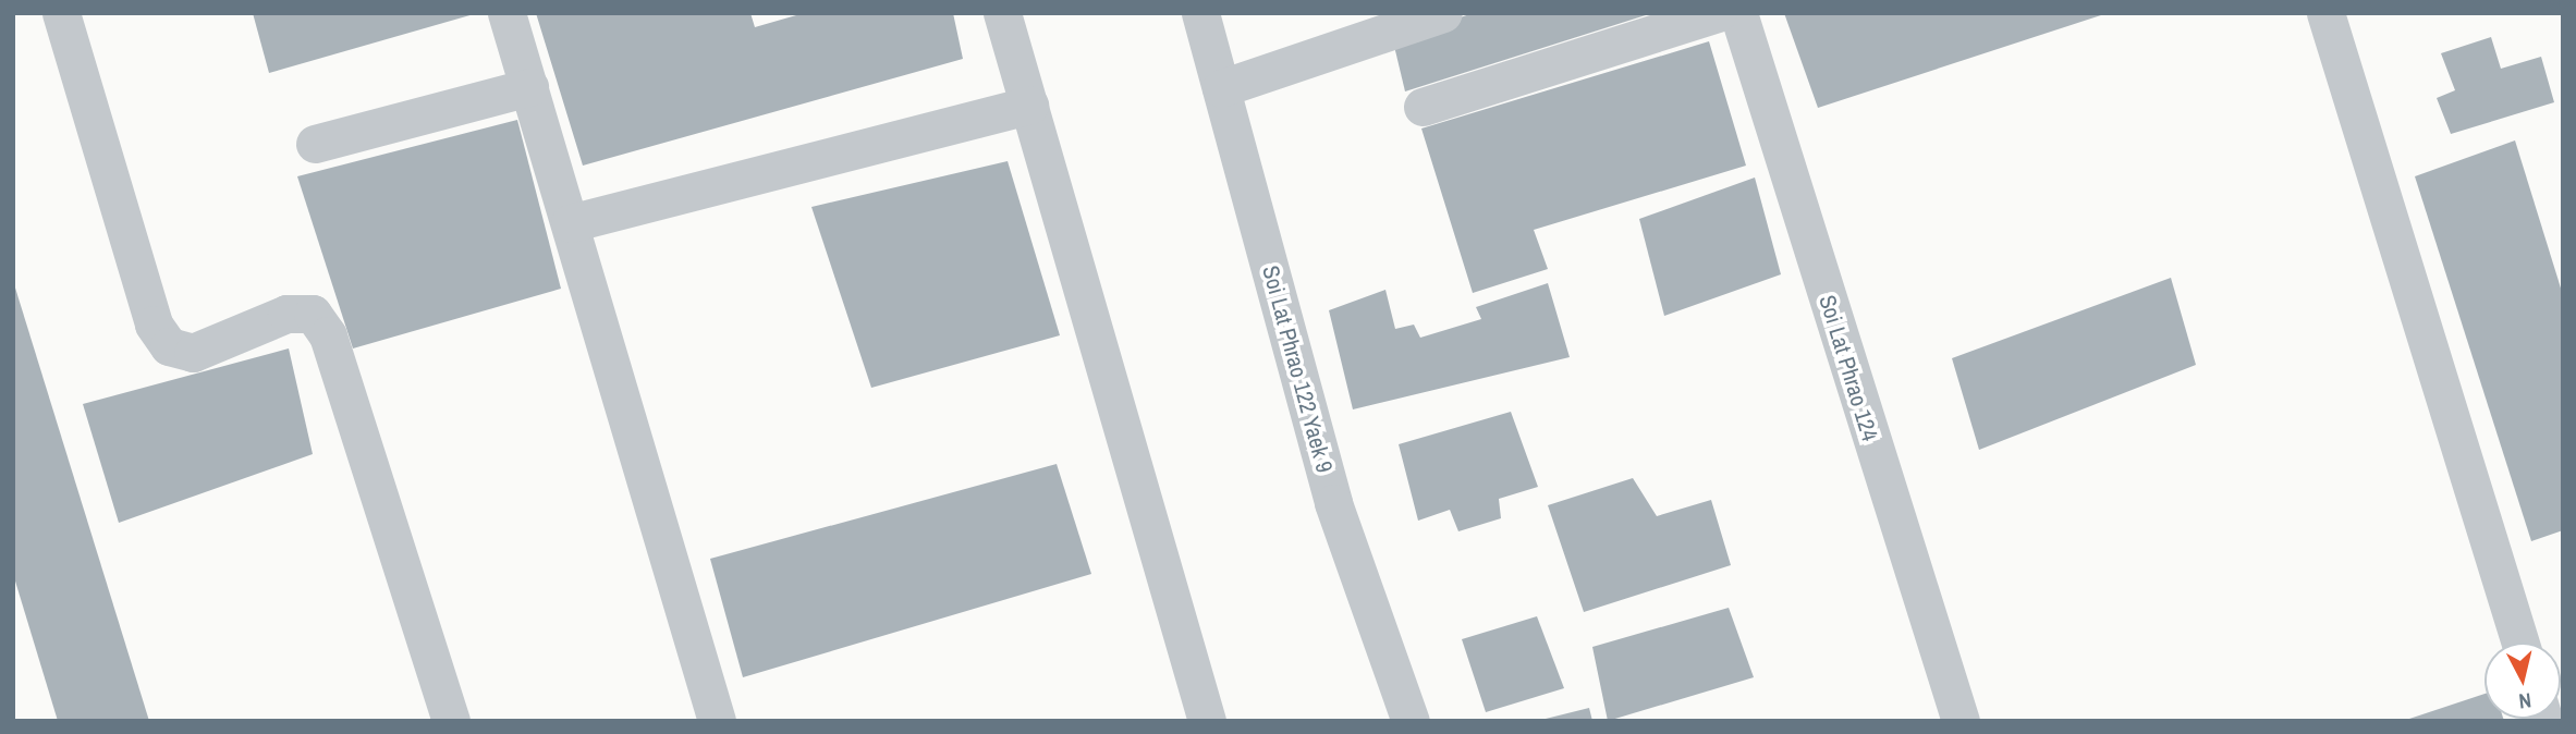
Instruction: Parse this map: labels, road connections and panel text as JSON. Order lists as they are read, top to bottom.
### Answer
{
  "streets": {
    "street": ["Soi Lat Phrao 124", "Soi Lat Phrao 122 Yaek 9"]
  },
  "north": "bottom"
}
